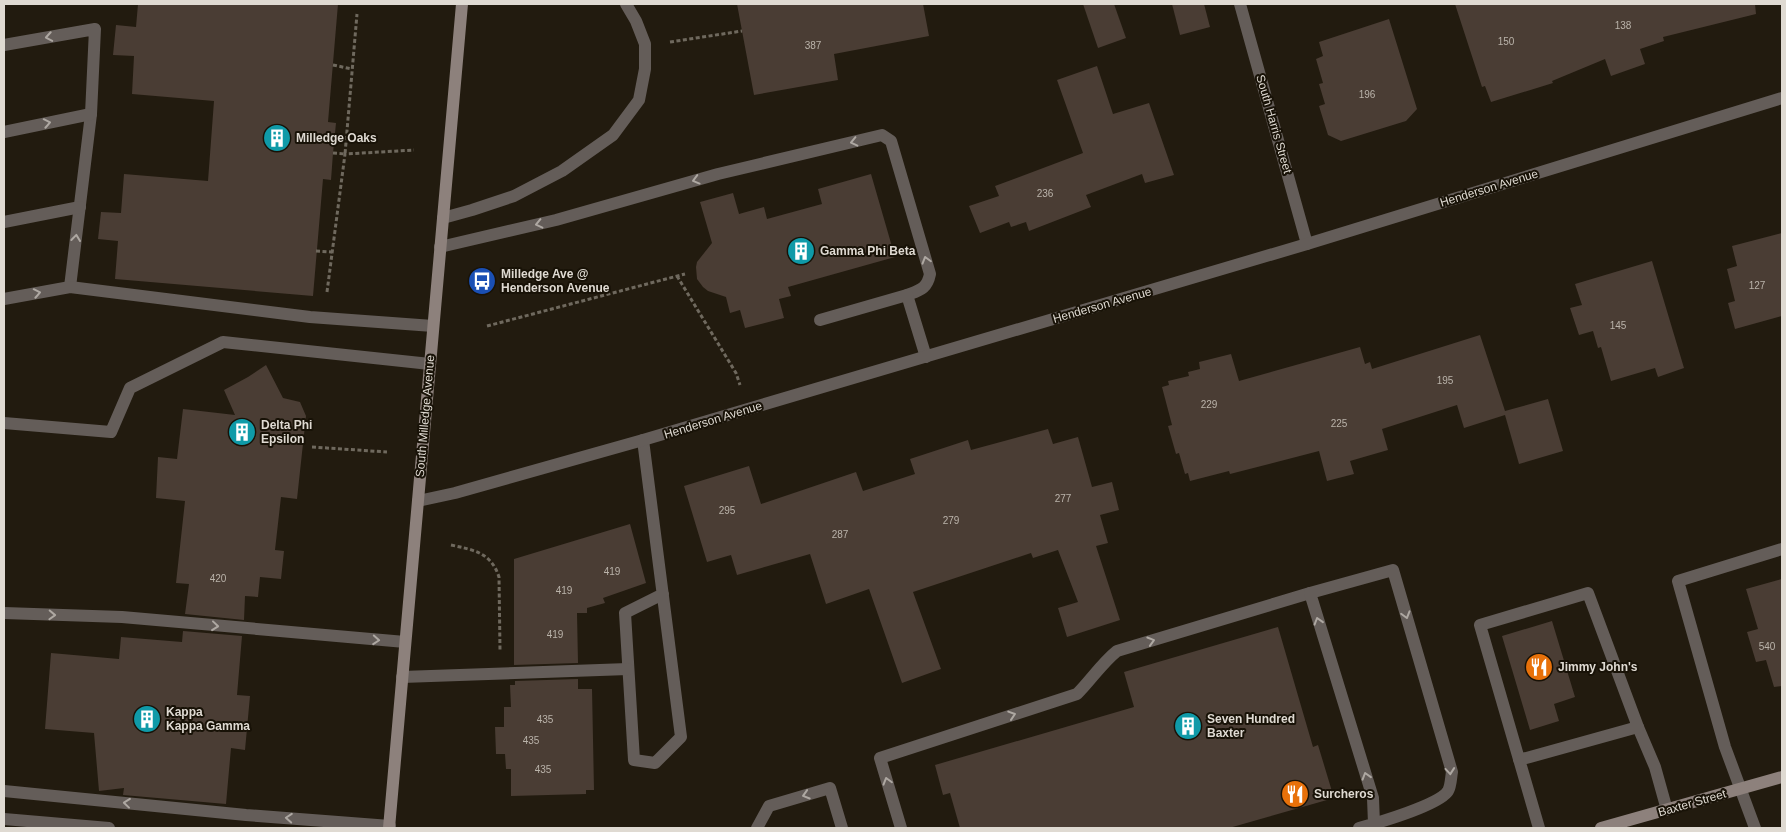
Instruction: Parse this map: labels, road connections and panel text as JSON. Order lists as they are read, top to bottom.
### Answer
{
  "streets": {
    "main road": ["South Milledge Avenue", "Baxter Street"],
    "street": ["South Harris Street", "Henderson Avenue"]
  },
  "crossings": [
    ["South Harris Street", "Henderson Avenue"],
    ["Henderson Avenue", "South Milledge Avenue"]
  ],
  "places": {
    "building": [
      "Milledge Oaks",
      "Gamma Phi Beta",
      "Delta Phi Epsilon",
      "Kappa Kappa Gamma",
      "Seven Hundred Baxter"
    ],
    "bus stop": ["Milledge Ave @ Henderson Avenue"],
    "restaurant": ["Jimmy John's", "Surcheros"]
  },
  "house_numbers": [
    "138",
    "150",
    "387",
    "196",
    "236",
    "127",
    "145",
    "195",
    "229",
    "225",
    "277",
    "295",
    "279",
    "287",
    "419",
    "420",
    "419",
    "419",
    "540",
    "435",
    "435",
    "435"
  ]
}
